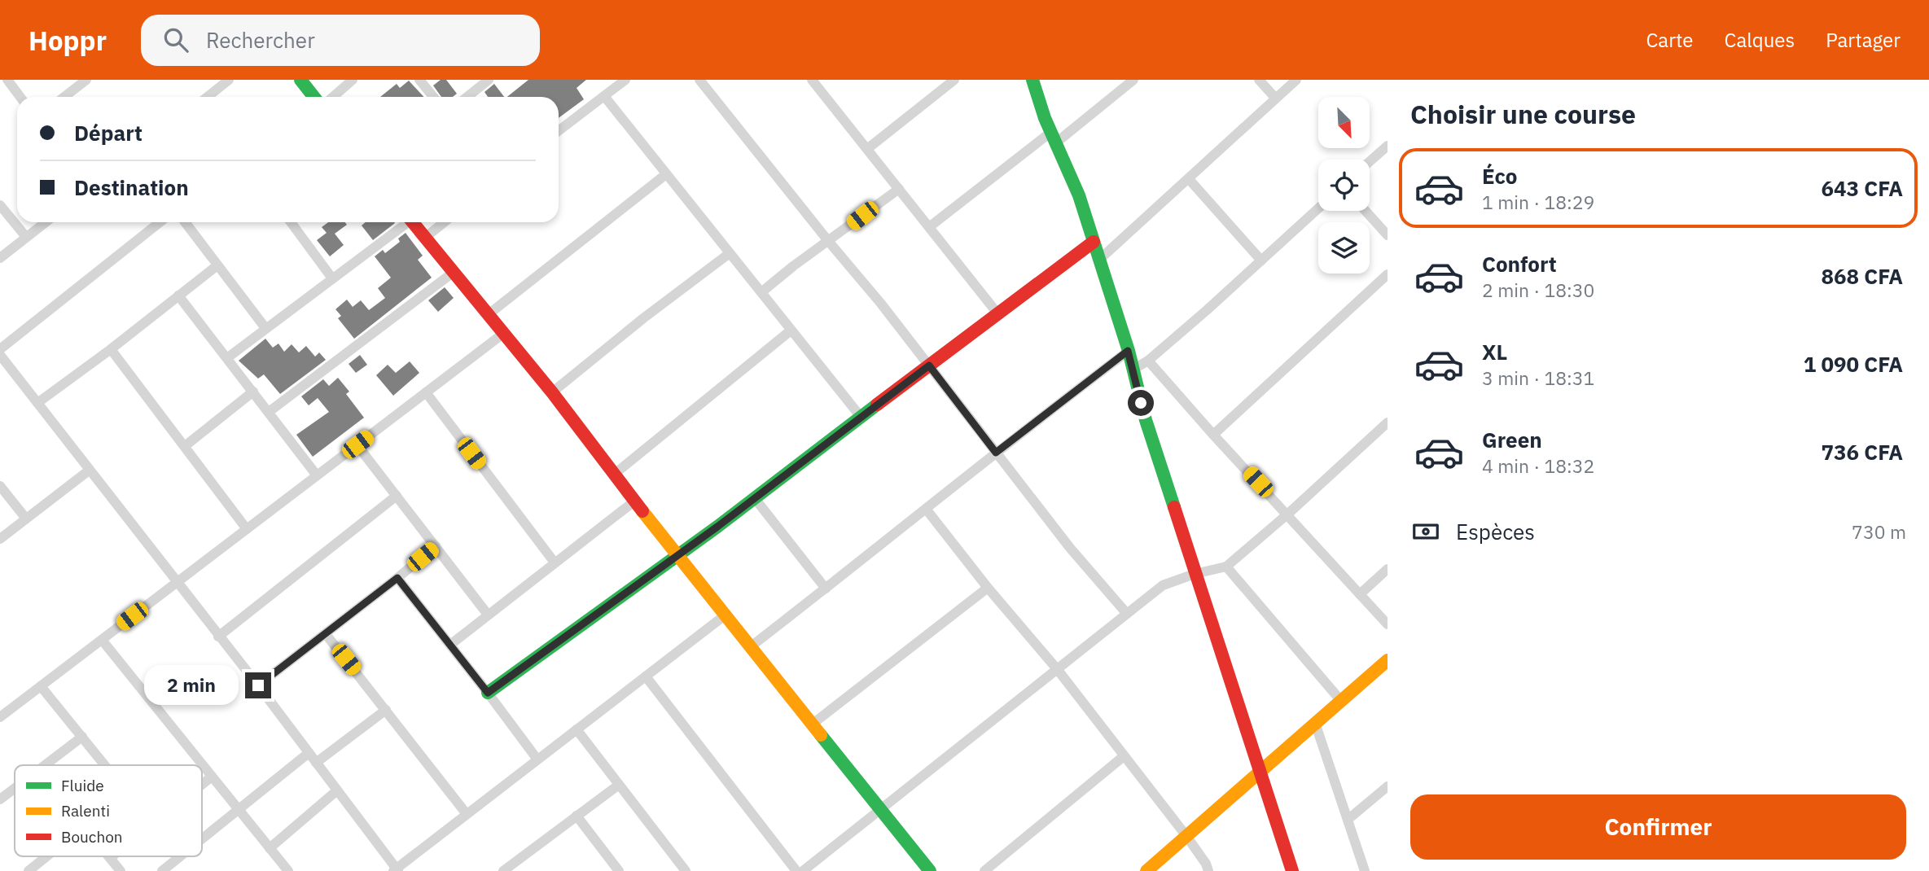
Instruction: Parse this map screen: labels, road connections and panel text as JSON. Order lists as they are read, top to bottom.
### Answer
{
  "legend": ["Fluide", "Ralenti", "Bouchon"],
  "north": "bottom right",
  "page": {
    "header": "Hoppr",
    "search": "Rechercher",
    "nav": ["Carte", "Calques", "Partager"],
    "heading": "Choisir une course",
    "banner": ["Départ", "Destination"],
    "list": [
      {
        "name": "Éco",
        "note": "1 min · 18:29",
        "value": "643 CFA"
      },
      {
        "name": "Confort",
        "note": "2 min · 18:30",
        "value": "868 CFA"
      },
      {
        "name": "XL",
        "note": "3 min · 18:31",
        "value": "1 090 CFA"
      },
      {
        "name": "Green",
        "note": "4 min · 18:32",
        "value": "736 CFA"
      }
    ],
    "pay": ["Espèces", "730 m"],
    "bubble": "2 min",
    "buttons": "Confirmer"
  }
}
